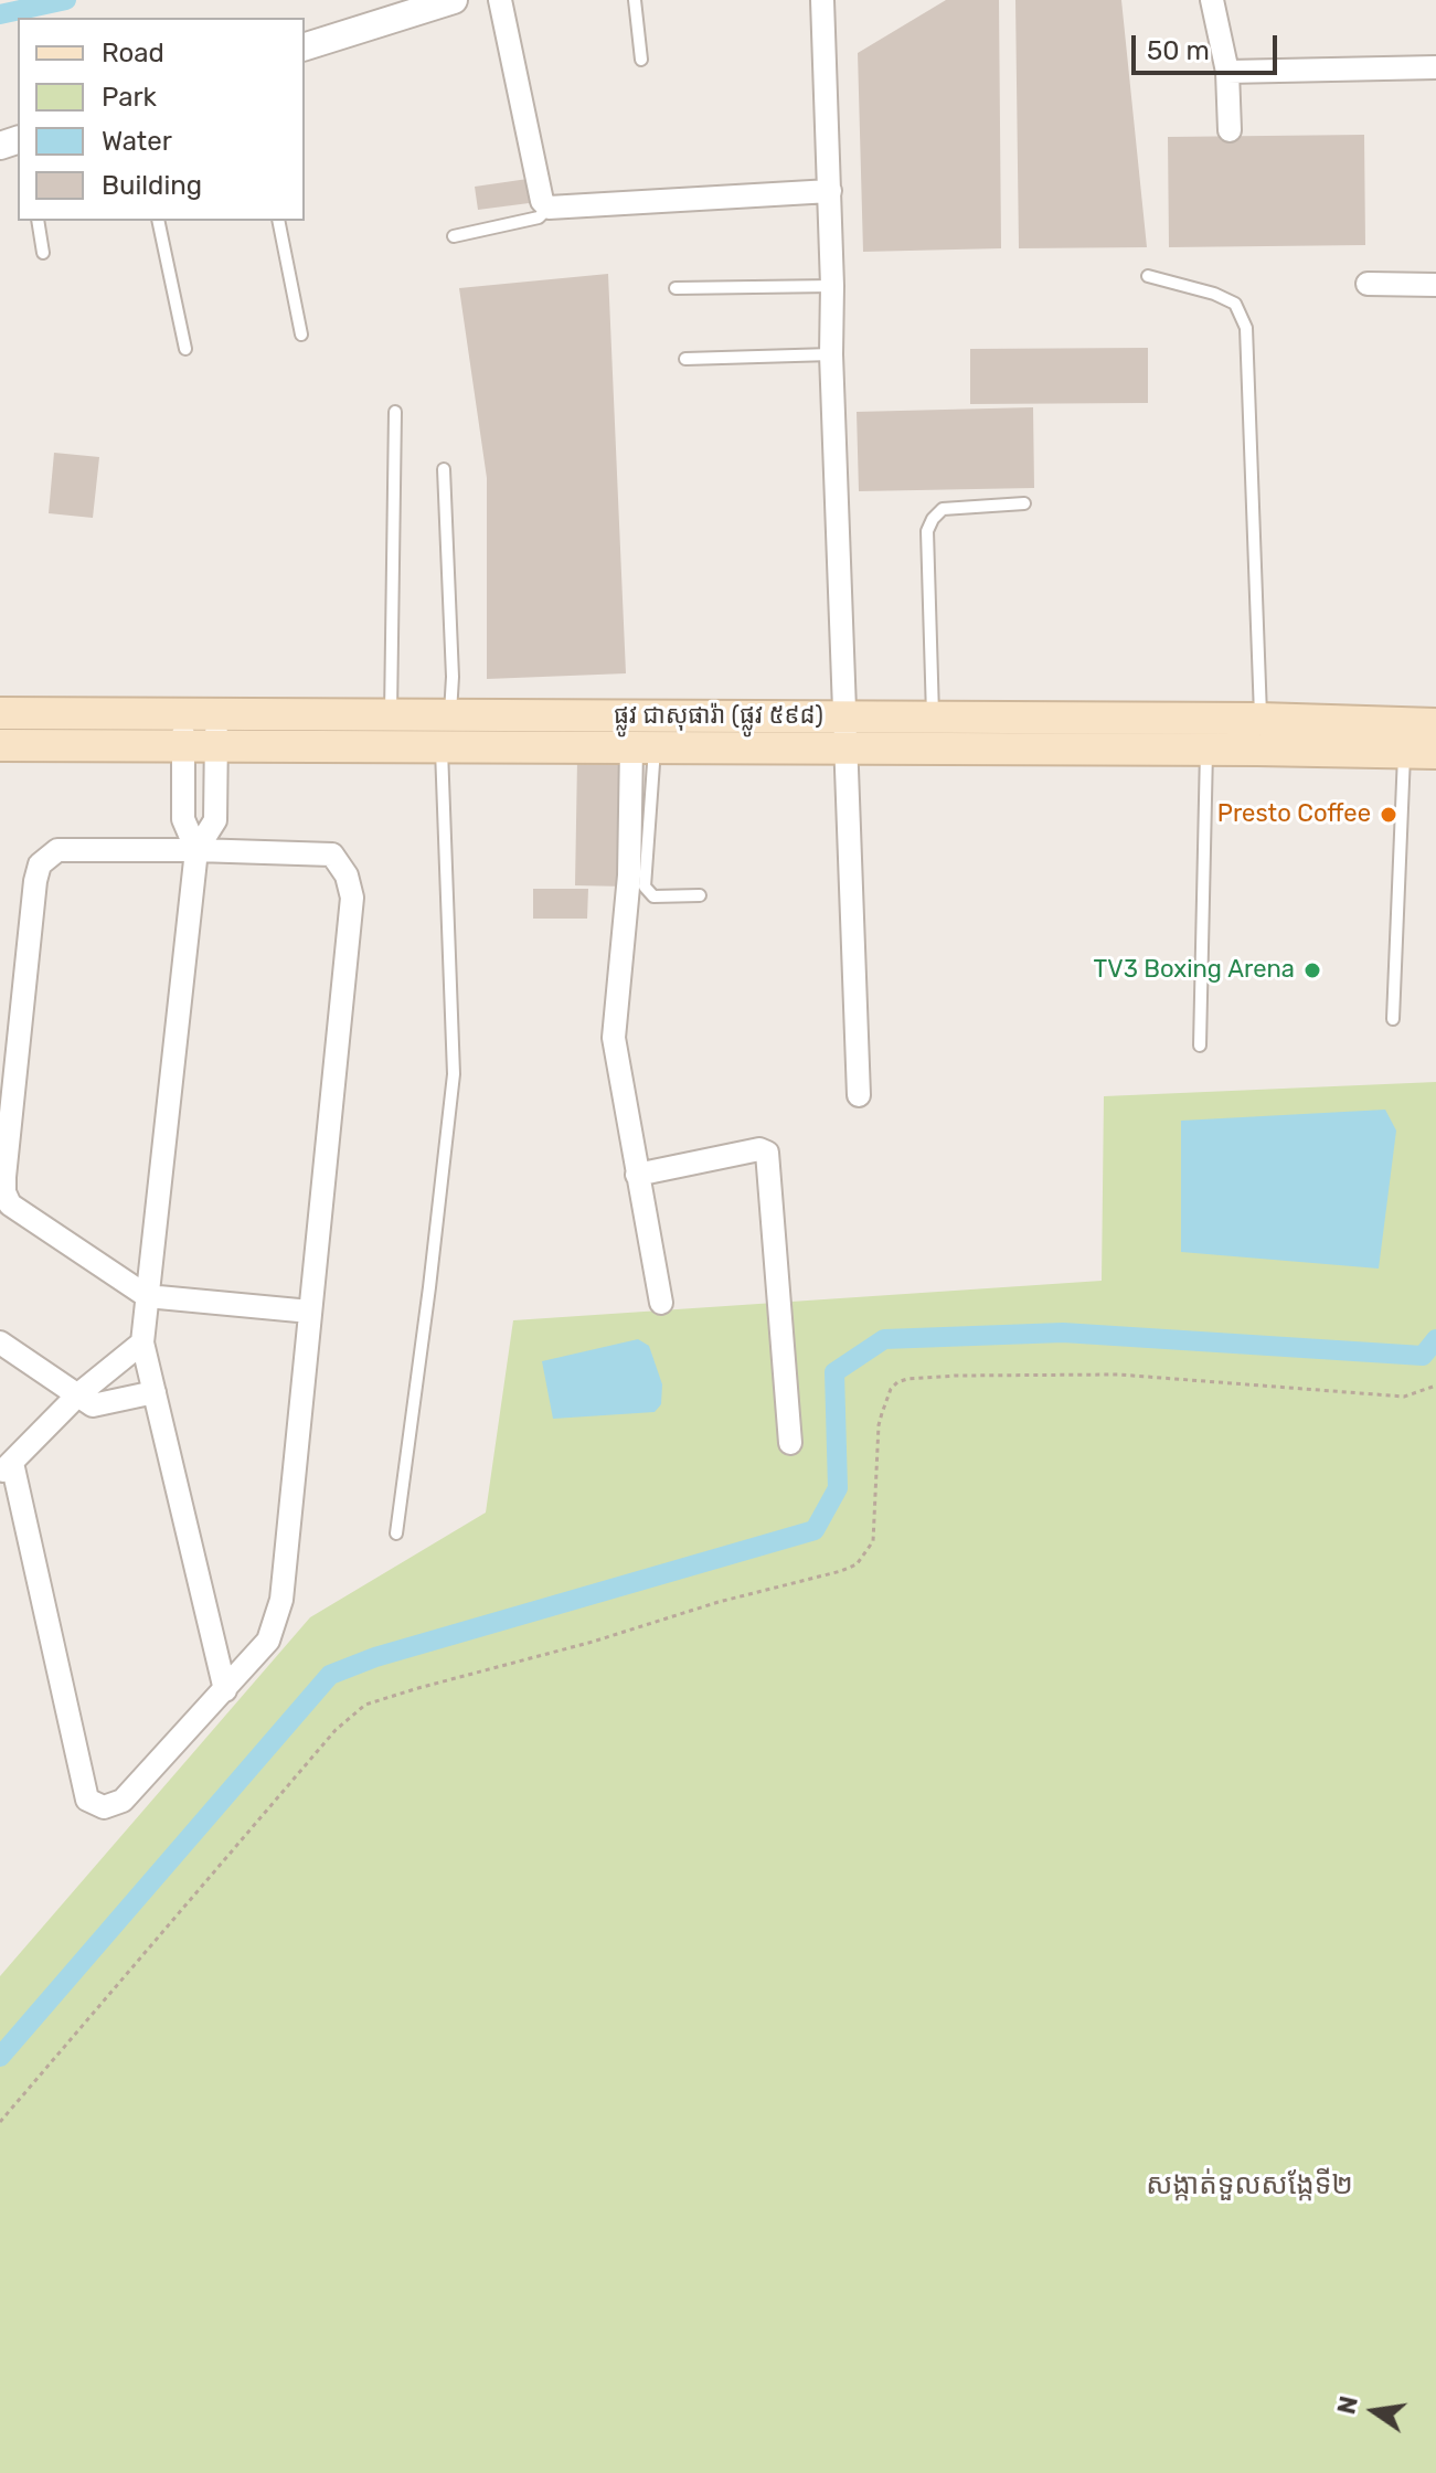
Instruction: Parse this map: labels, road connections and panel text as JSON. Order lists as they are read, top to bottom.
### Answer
{
  "streets": {
    "main road": ["ផ្លូវ ជាសុផារ៉ា (ផ្លូវ ៥៩៨)"]
  },
  "districts": ["សង្កាត់ទួលសង្កែទី២"],
  "places": ["Presto Coffee", "TV3 Boxing Arena"],
  "legend": [
    "Road",
    "Park",
    "Water",
    "Building"
  ],
  "scale_bar": "50 m",
  "north": "left"
}
